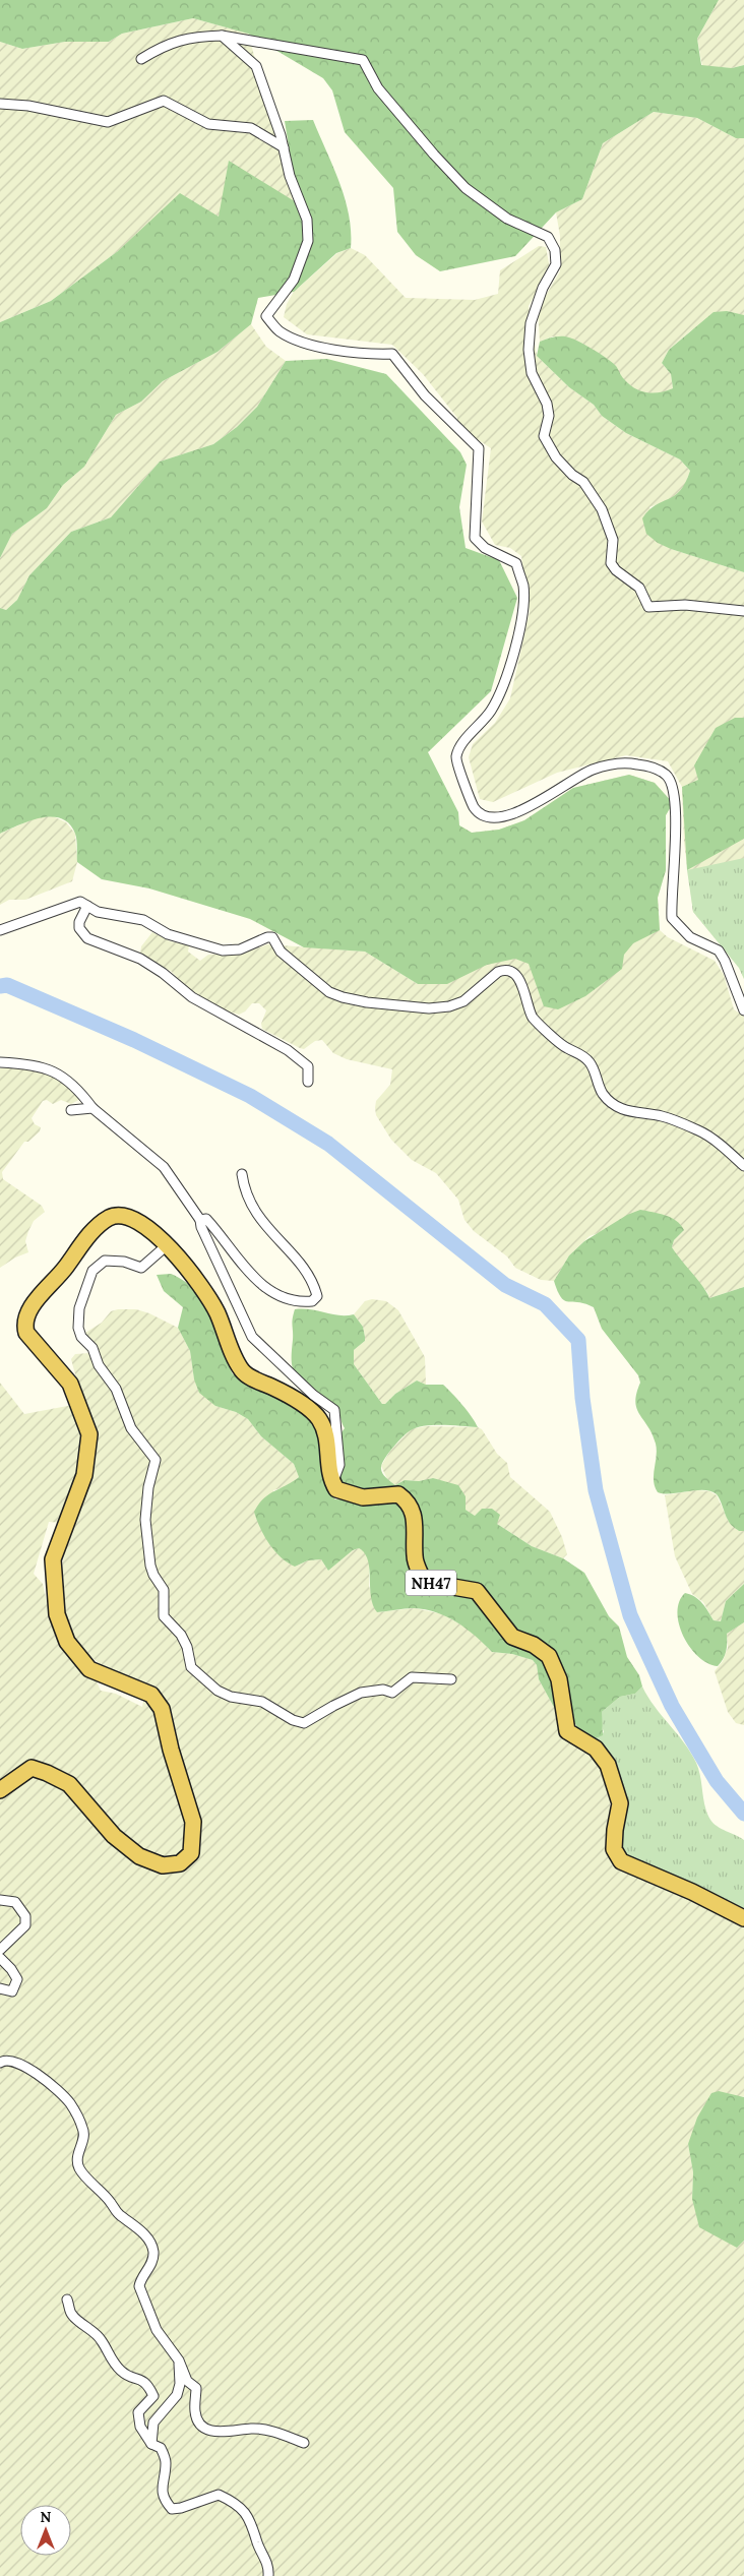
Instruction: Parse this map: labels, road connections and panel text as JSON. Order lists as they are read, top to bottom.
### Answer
{
  "streets": {
    "highway": ["NH47"]
  },
  "north": "top"
}
